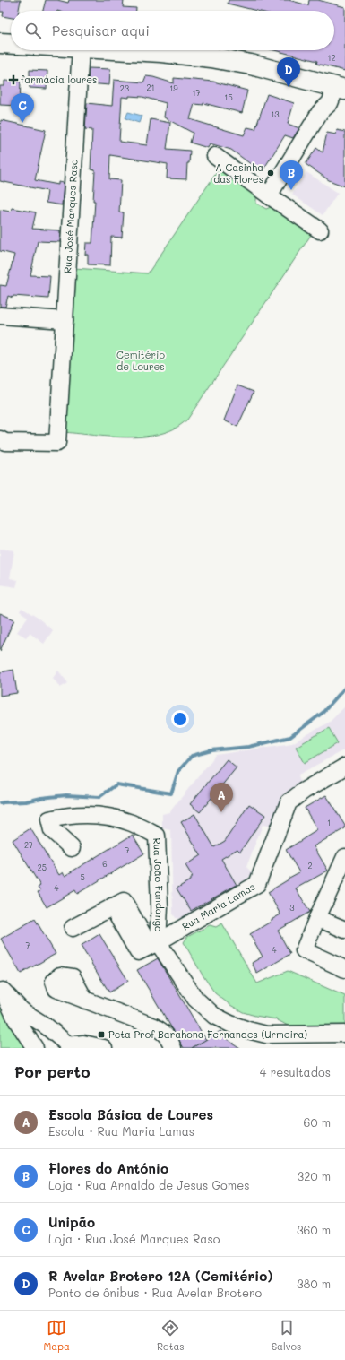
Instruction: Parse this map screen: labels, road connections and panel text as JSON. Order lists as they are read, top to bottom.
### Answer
{
  "streets": {
    "street": ["Rua José Marques Raso", "Rua João Fandango", "Rua Maria Lamas"]
  },
  "crossings": [
    ["Rua João Fandango", "Rua Maria Lamas"]
  ],
  "parks": ["Cemitério de Loures"],
  "places": {
    "health": ["farmácia loures"],
    "other": ["A Casinha das Flores"],
    "transit": ["Pcta Prof Barahona Fernandes (Urmeira)"]
  },
  "house_numbers": [
    "12",
    "21",
    "23",
    "19",
    "17",
    "15",
    "13",
    "1",
    "27",
    "7",
    "6",
    "2",
    "25",
    "5",
    "4",
    "3",
    "7",
    "4"
  ],
  "page": {
    "search": "Pesquisar aqui",
    "pins": [
      "D",
      "C",
      "B",
      "A"
    ],
    "heading": ["Por perto", "4 resultados"],
    "list": [
      {
        "mark": "A",
        "name": "Escola Básica de Loures",
        "note": "Escola · Rua Maria Lamas",
        "value": "60 m"
      },
      {
        "mark": "B",
        "name": "Flores do António",
        "note": "Loja · Rua Arnaldo de Jesus Gomes",
        "value": "320 m"
      },
      {
        "mark": "C",
        "name": "Unipão",
        "note": "Loja · Rua José Marques Raso",
        "value": "360 m"
      },
      {
        "mark": "D",
        "name": "R Avelar Brotero 12A (Cemitério)",
        "note": "Ponto de ônibus · Rua Avelar Brotero",
        "value": "380 m"
      }
    ],
    "nav": ["Mapa", "Rotas", "Salvos"]
  }
}
